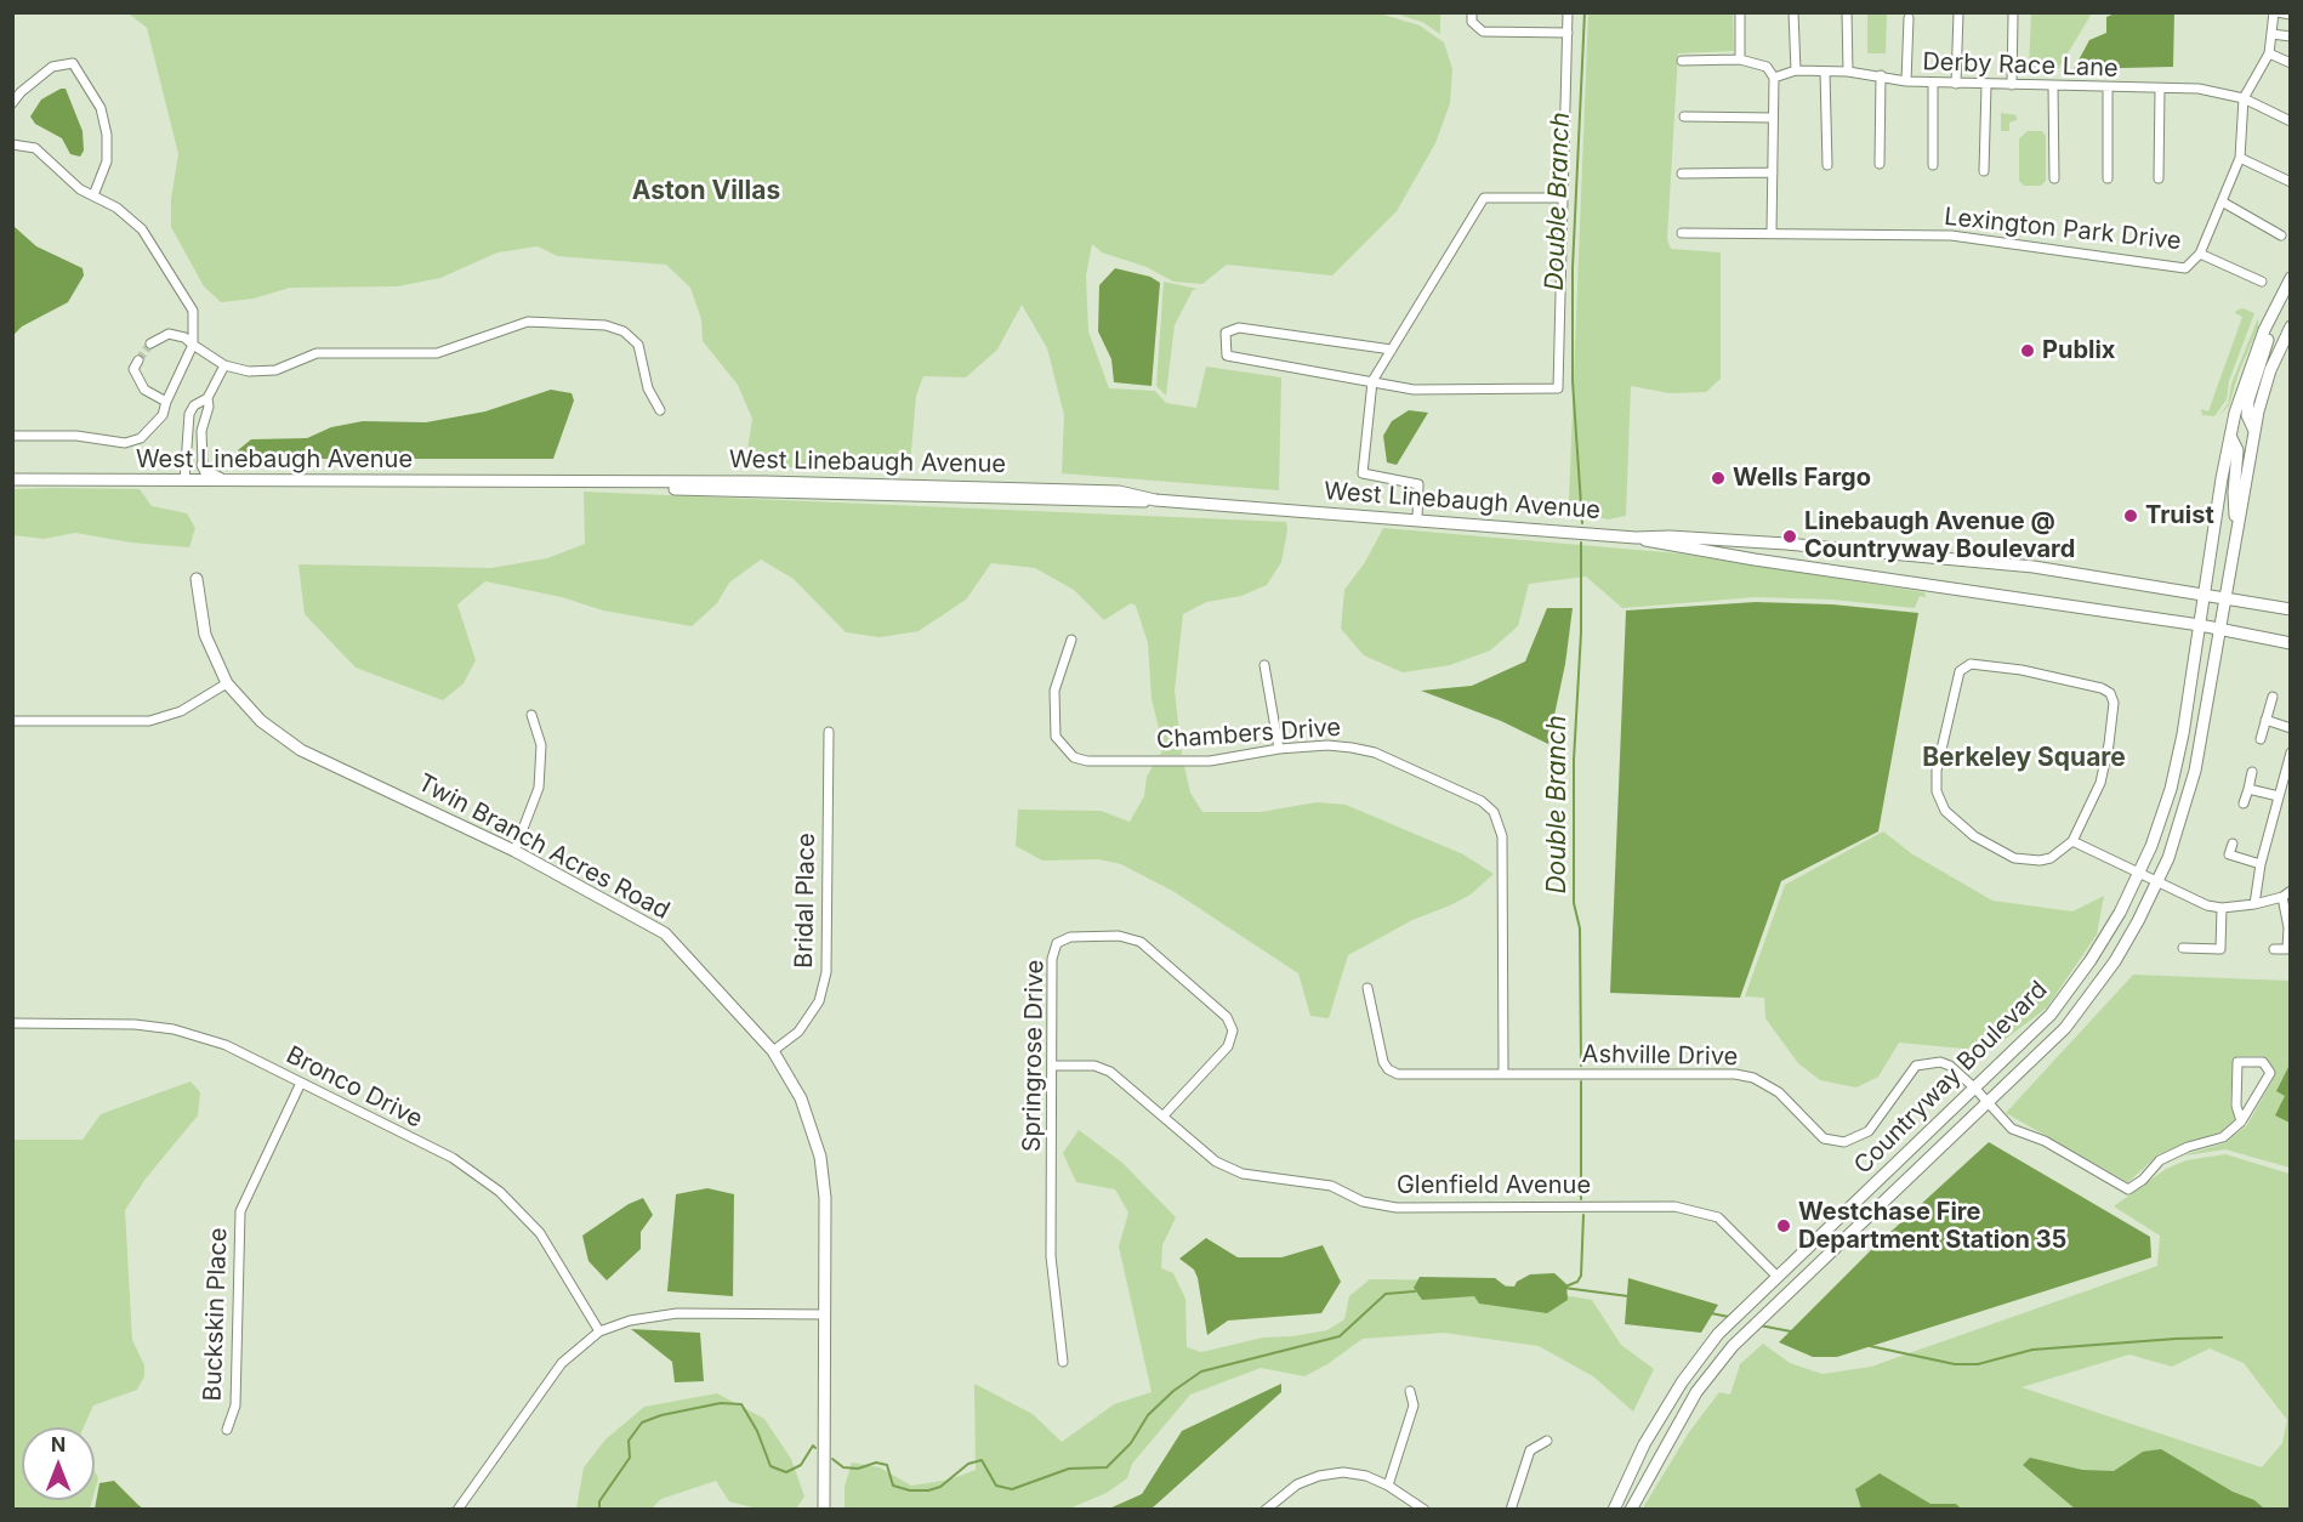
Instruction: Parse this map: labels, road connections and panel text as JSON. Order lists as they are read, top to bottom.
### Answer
{
  "streets": {
    "street": [
      "Derby Race Lane",
      "Lexington Park Drive",
      "West Linebaugh Avenue",
      "Chambers Drive",
      "Twin Branch Acres Road",
      "Bridal Place",
      "Springrose Drive",
      "Ashville Drive",
      "Countryway Boulevard",
      "Bronco Drive",
      "Glenfield Avenue",
      "Buckskin Place"
    ]
  },
  "crossings": [
    ["Derby Race Lane", "Lexington Park Drive"],
    ["West Linebaugh Avenue", "Countryway Boulevard"],
    ["Chambers Drive", "Ashville Drive"],
    ["Twin Branch Acres Road", "Bridal Place"],
    ["Springrose Drive", "Glenfield Avenue"],
    ["Ashville Drive", "Countryway Boulevard"],
    ["Countryway Boulevard", "Glenfield Avenue"],
    ["Bronco Drive", "Buckskin Place"]
  ],
  "districts": ["Aston Villas", "Berkeley Square"],
  "water": ["Double Branch"],
  "places": [
    "Publix",
    "Wells Fargo",
    "Truist",
    "Linebaugh Avenue @ Countryway Boulevard",
    "Westchase Fire Department Station 35"
  ],
  "north": "top"
}
